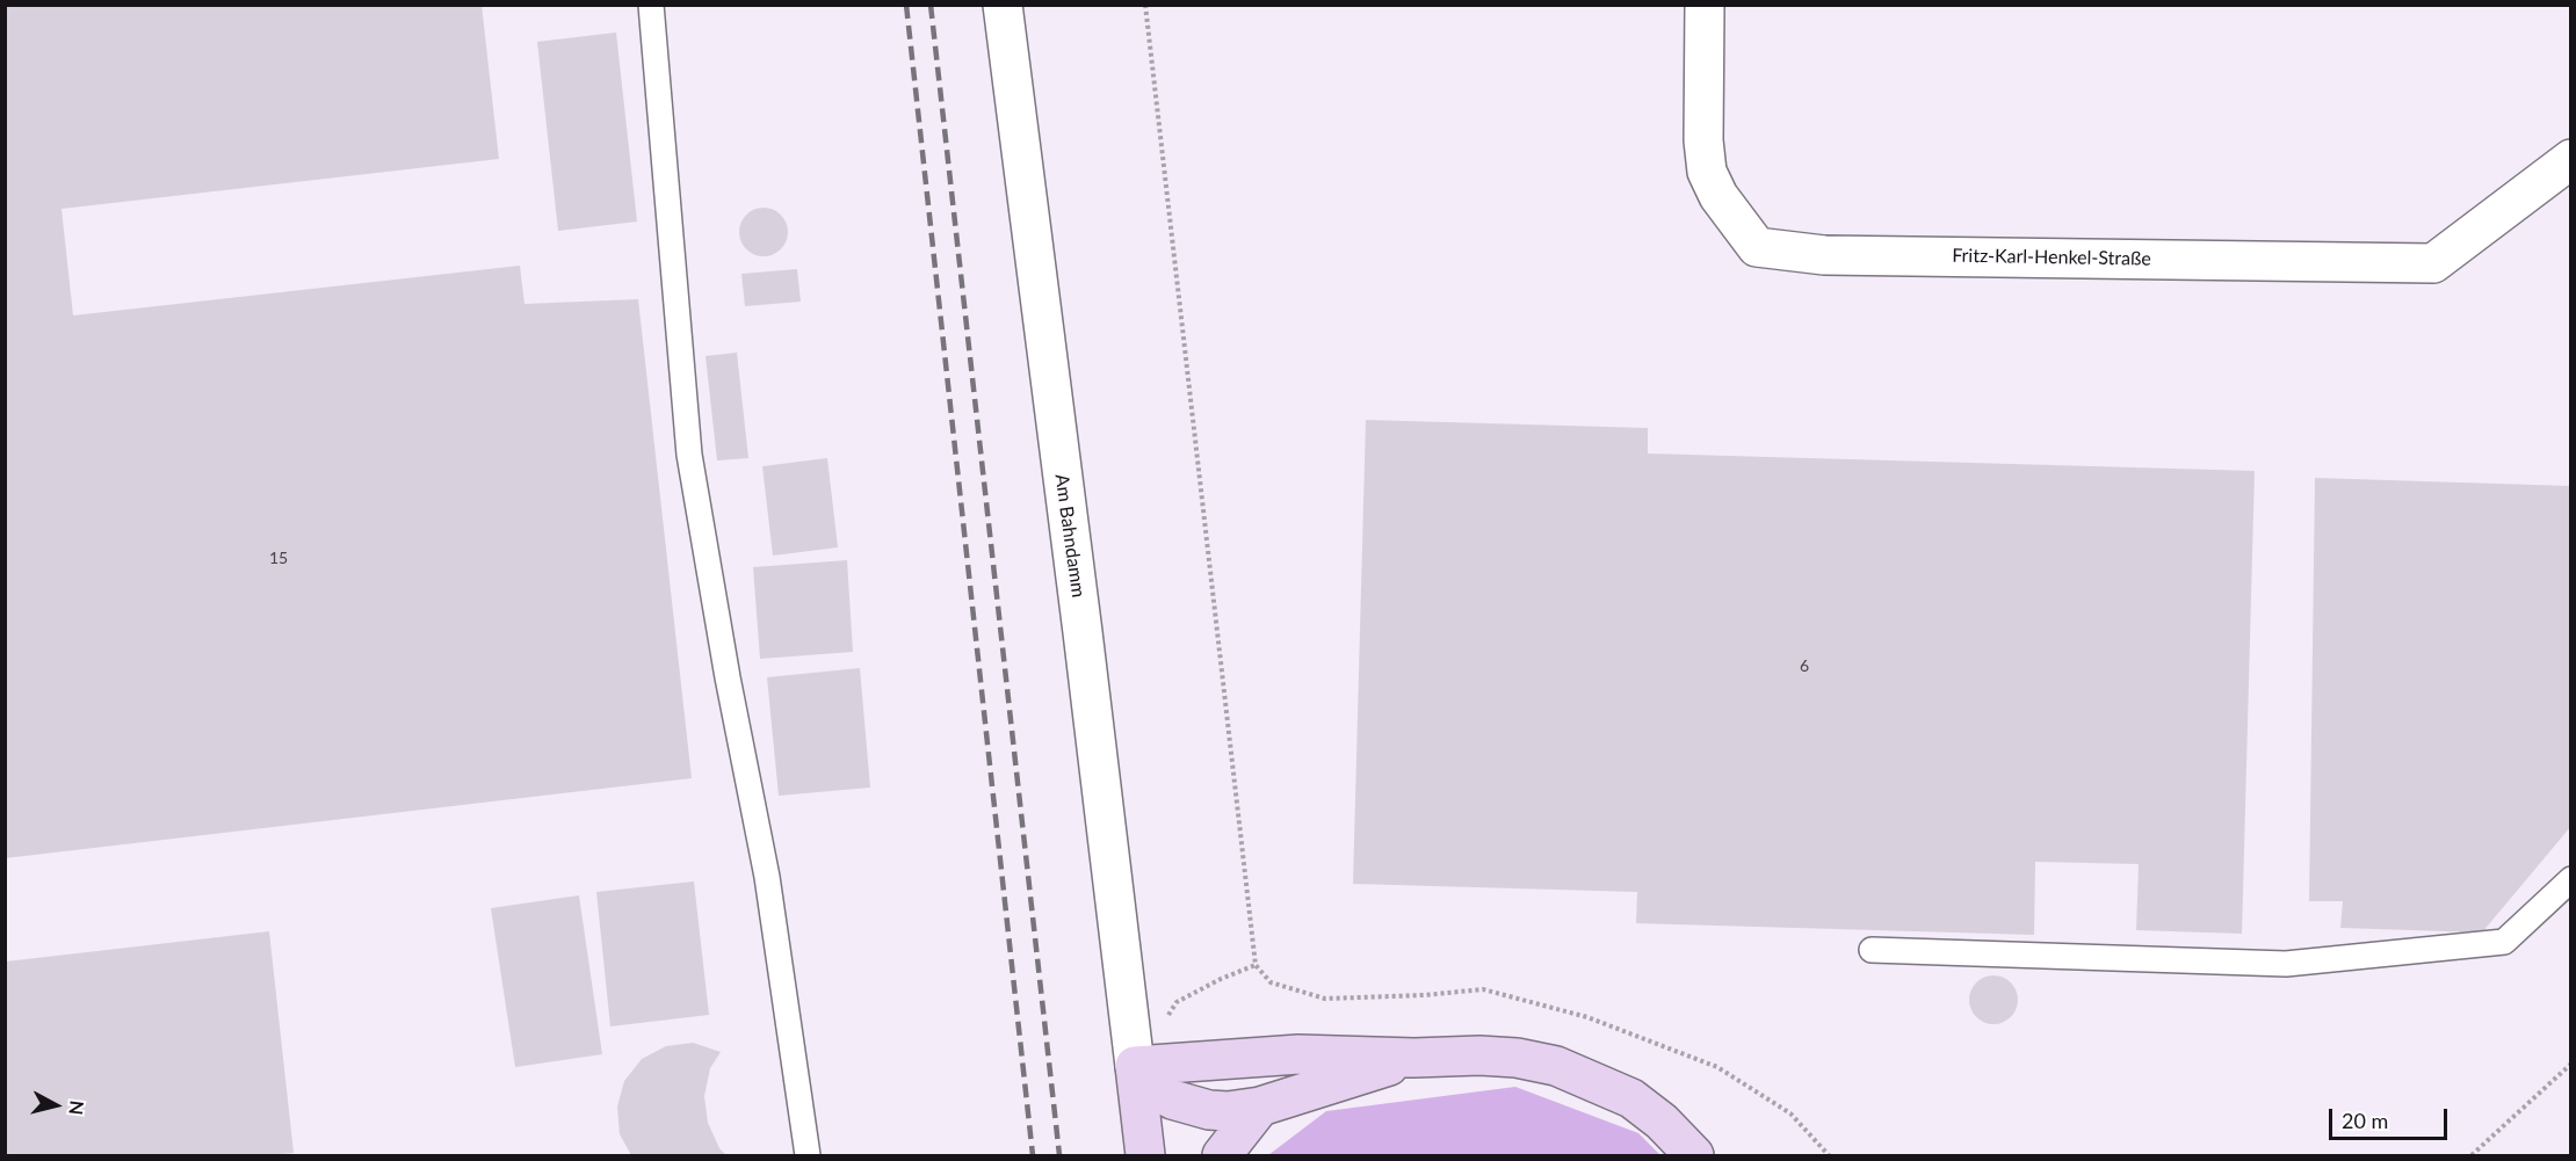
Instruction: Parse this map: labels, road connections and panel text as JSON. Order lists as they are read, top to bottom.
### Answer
{
  "streets": {
    "street": ["Fritz-Karl-Henkel-Straße", "Am Bahndamm"]
  },
  "house_numbers": ["15", "6"],
  "scale_bar": "20 m",
  "north": "right"
}
